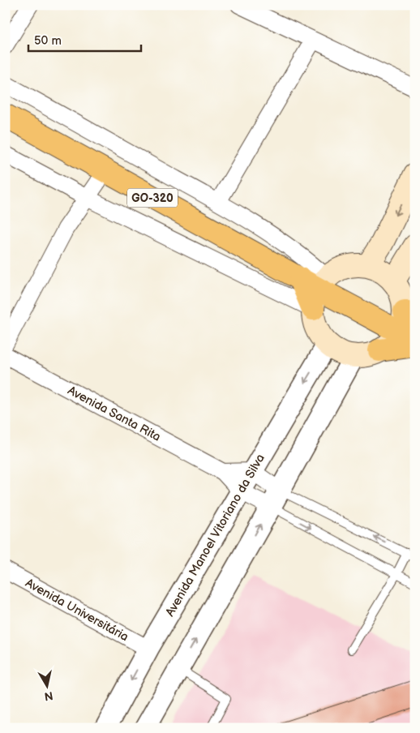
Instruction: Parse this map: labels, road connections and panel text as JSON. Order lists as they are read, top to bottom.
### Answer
{
  "streets": {
    "main road": ["GO-320"],
    "street": ["Avenida Santa Rita", "Avenida Manoel Vitoriano da Silva", "Avenida Universitária"]
  },
  "crossings": [
    ["Avenida Santa Rita", "Avenida Manoel Vitoriano da Silva"],
    ["Avenida Manoel Vitoriano da Silva", "Avenida Universitária"]
  ],
  "scale_bar": "50 m",
  "north": "bottom"
}
